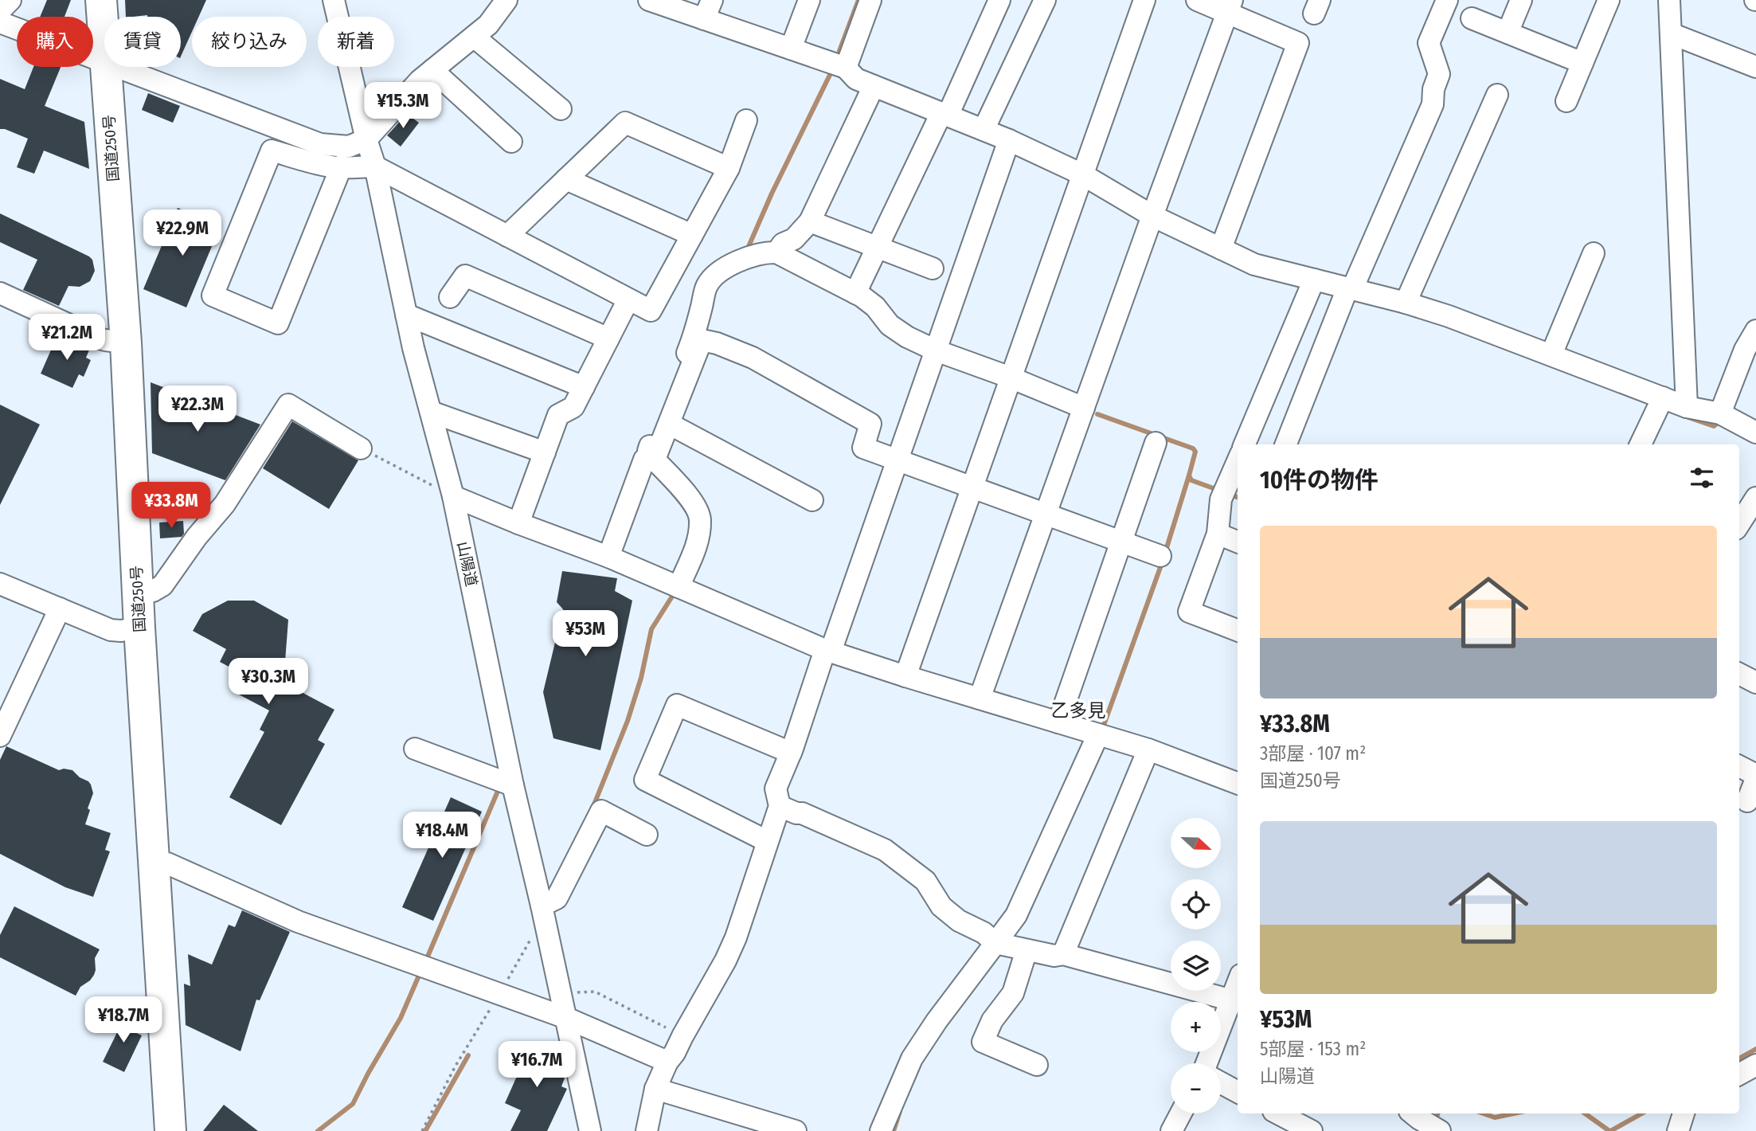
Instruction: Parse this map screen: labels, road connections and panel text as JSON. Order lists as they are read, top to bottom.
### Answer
{
  "streets": {
    "highway": ["国道250号"],
    "street": ["山陽道"]
  },
  "districts": ["乙多見"],
  "north": "right",
  "page": {
    "chip": [
      "購入",
      "賃貸",
      "絞り込み",
      "新着"
    ],
    "price": [
      "¥15.3M",
      "¥22.9M",
      "¥21.2M",
      "¥22.3M",
      "¥33.8M",
      "¥53M",
      "¥30.3M",
      "¥18.4M",
      "¥18.7M",
      "¥16.7M"
    ],
    "heading": "10件の物件",
    "list": [
      {
        "name": "¥33.8M",
        "note": "3部屋 · 107 m² · 国道250号"
      },
      {
        "name": "¥53M",
        "note": "5部屋 · 153 m² · 山陽道"
      }
    ],
    "map_buttons": ["+", "−"]
  }
}
